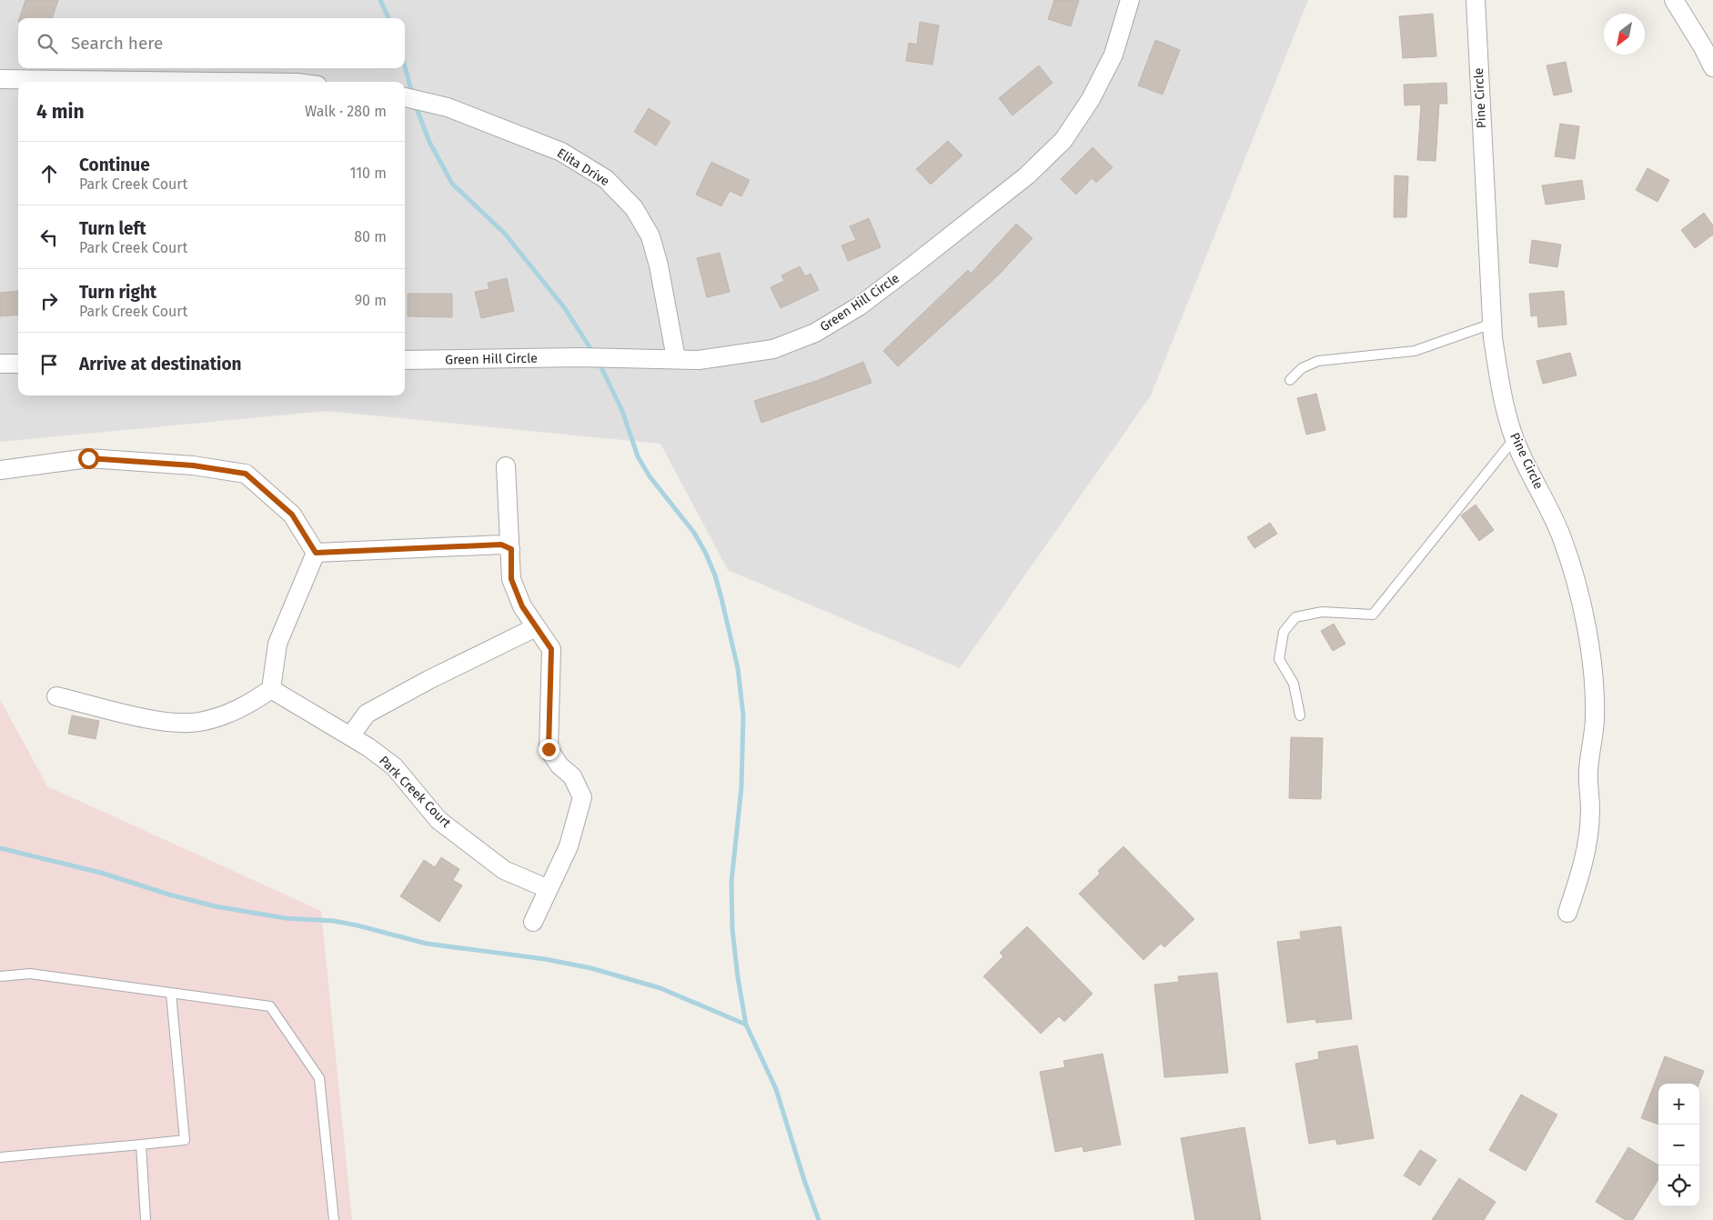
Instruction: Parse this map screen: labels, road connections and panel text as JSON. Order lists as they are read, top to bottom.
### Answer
{
  "streets": {
    "street": [
      "Pine Circle",
      "Elita Drive",
      "Green Hill Circle",
      "Park Creek Court"
    ]
  },
  "crossings": [
    ["Elita Drive", "Green Hill Circle"]
  ],
  "north": "bottom left",
  "page": {
    "search": "Search here",
    "heading": ["4 min", "Walk · 280 m"],
    "list": [
      ["Continue", "Park Creek Court", "110 m"],
      ["Turn left", "Park Creek Court", "80 m"],
      ["Turn right", "Park Creek Court", "90 m"],
      "Arrive at destination"
    ],
    "map_buttons": ["+", "−"]
  }
}
